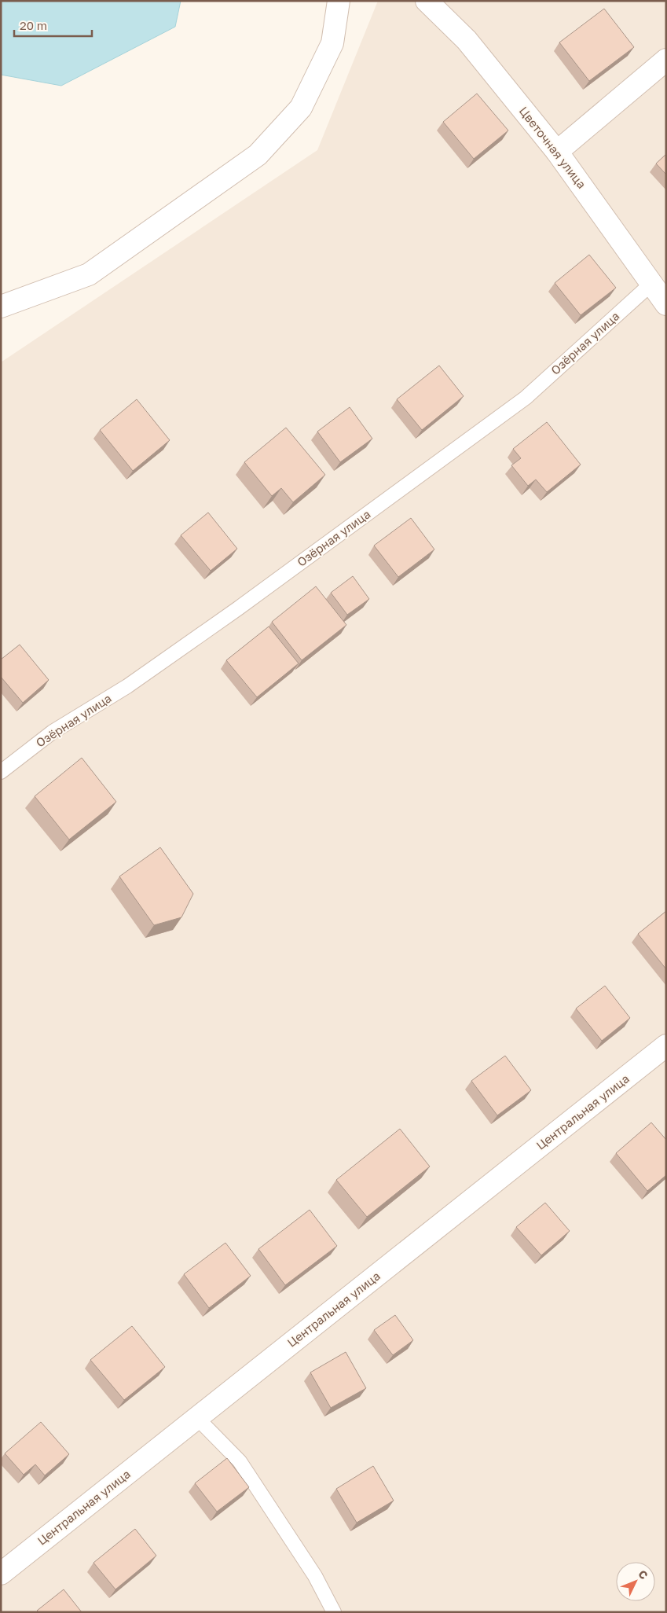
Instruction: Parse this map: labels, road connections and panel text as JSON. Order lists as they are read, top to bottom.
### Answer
{
  "streets": {
    "street": ["Цветочная улица", "Центральная улица"],
    "lane": ["Озёрная улица"]
  },
  "crossings": [
    ["Цветочная улица", "Озёрная улица"]
  ],
  "scale_bar": "20 m",
  "north": "top right"
}
